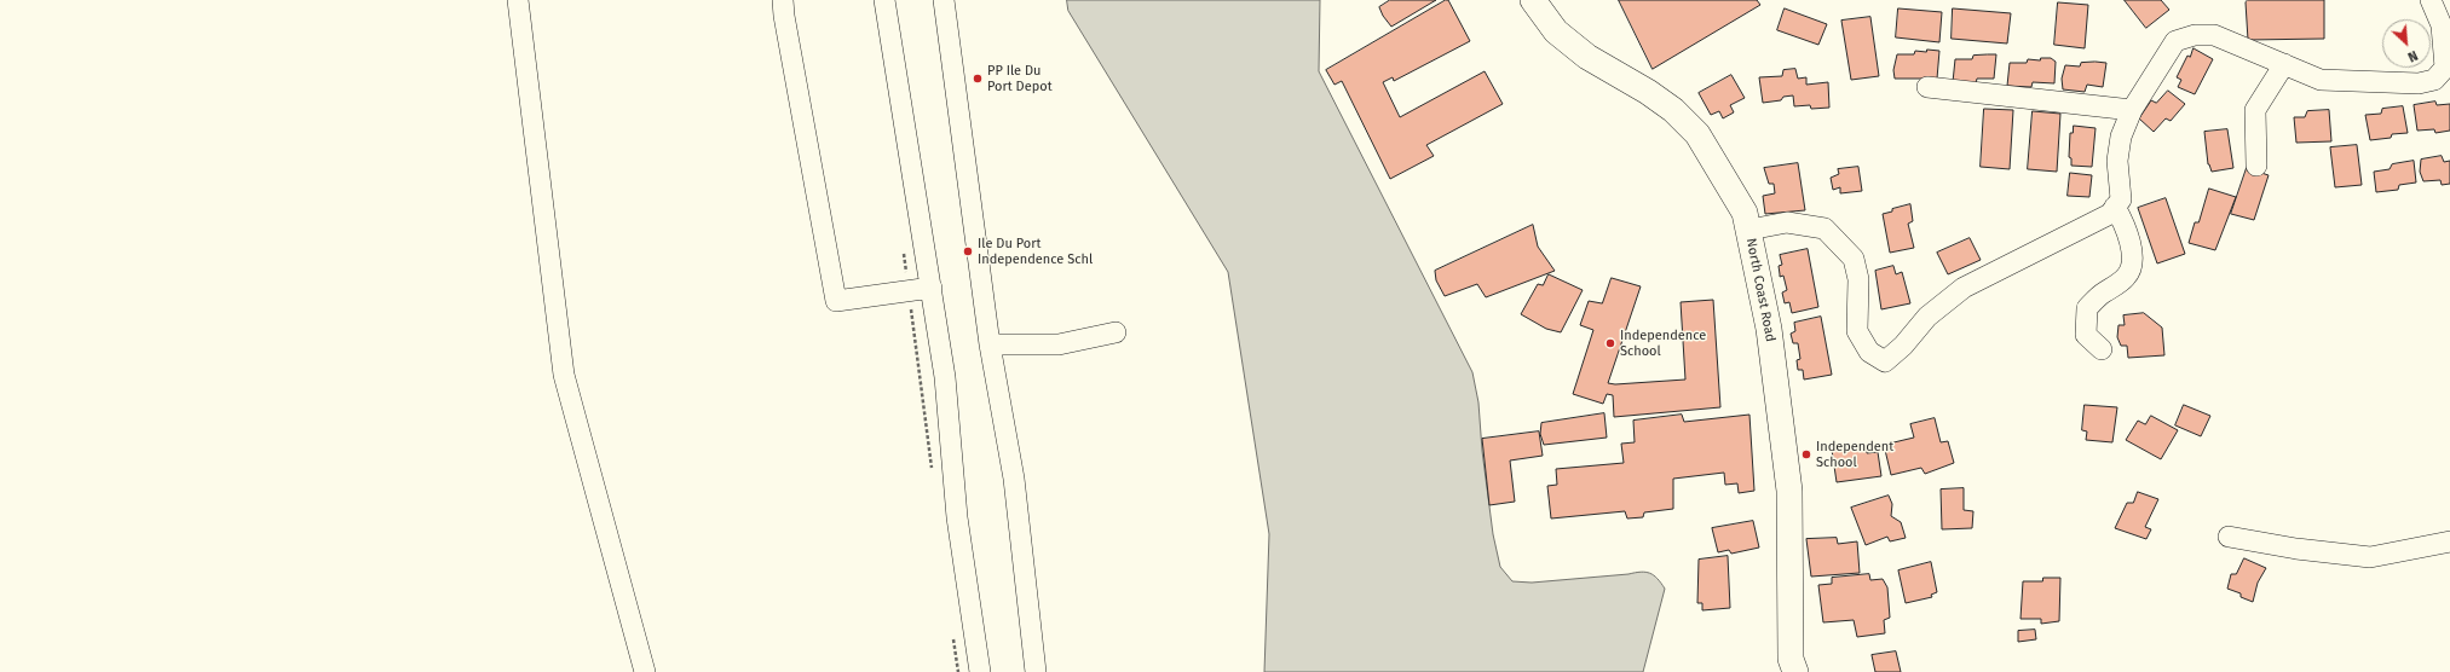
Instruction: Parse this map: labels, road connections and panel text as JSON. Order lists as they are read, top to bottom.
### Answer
{
  "streets": {
    "main road": ["North Coast Road"]
  },
  "places": [
    "PP Ile Du Port Depot",
    "Ile Du Port Independence Schl",
    "Independence School",
    "Independent School"
  ],
  "north": "bottom right"
}
